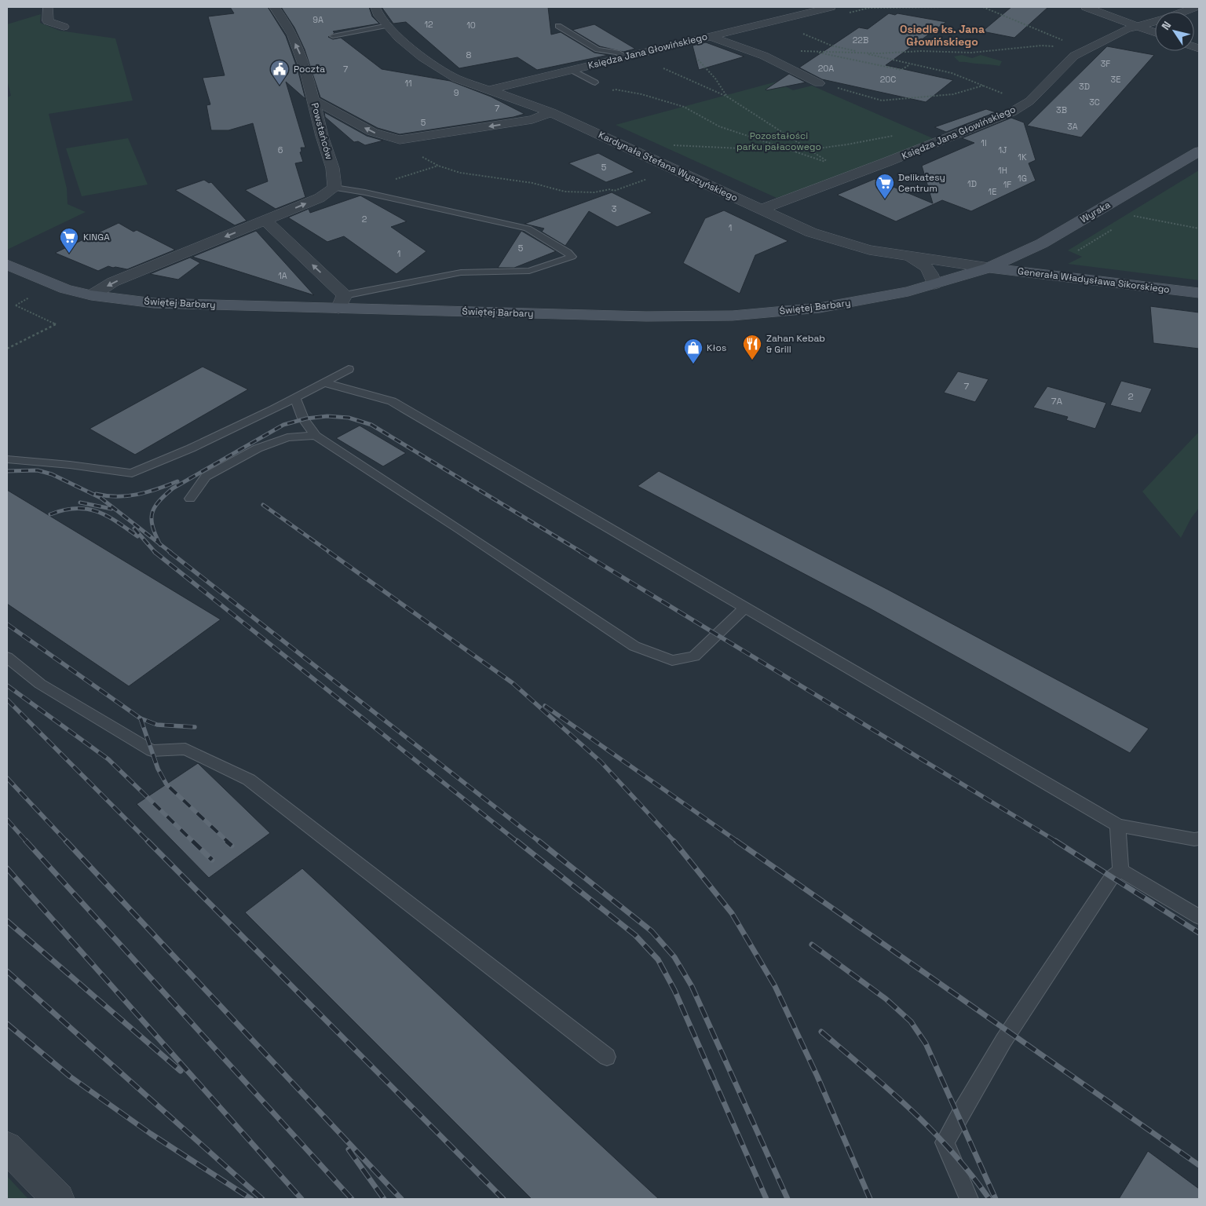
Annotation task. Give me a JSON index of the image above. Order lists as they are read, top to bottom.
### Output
{
  "streets": {
    "street": [
      "Księdza Jana Głowińskiego",
      "Powstańców",
      "Kardynała Stefana Wyszyńskiego",
      "Wyrska",
      "Generała Władysława Sikorskiego",
      "Świętej Barbary"
    ]
  },
  "crossings": [
    ["Księdza Jana Głowińskiego", "Kardynała Stefana Wyszyńskiego"],
    ["Kardynała Stefana Wyszyńskiego", "Wyrska"],
    ["Kardynała Stefana Wyszyńskiego", "Generała Władysława Sikorskiego"],
    ["Kardynała Stefana Wyszyńskiego", "Świętej Barbary"],
    ["Wyrska", "Generała Władysława Sikorskiego"],
    ["Wyrska", "Świętej Barbary"],
    ["Generała Władysława Sikorskiego", "Świętej Barbary"]
  ],
  "one_way": ["Powstańców"],
  "districts": ["Osiedle ks. Jana Głowińskiego"],
  "parks": ["Pozostałości parku pałacowego"],
  "places": {
    "public building": ["Poczta"],
    "supermarket": ["Delikatesy Centrum", "KINGA"],
    "restaurant": ["Zahan Kebab & Grill"],
    "shop": ["Kłos"]
  },
  "house_numbers": [
    "9A",
    "12",
    "10",
    "22B",
    "8",
    "3F",
    "20A",
    "7",
    "20C",
    "3E",
    "11",
    "3D",
    "9",
    "3C",
    "7",
    "3B",
    "5",
    "3A",
    "1I",
    "6",
    "1J",
    "1K",
    "5",
    "1H",
    "1G",
    "1D",
    "1F",
    "1E",
    "3",
    "2",
    "1",
    "5",
    "1",
    "1A",
    "7",
    "2",
    "7A"
  ],
  "north": "top left"
}
